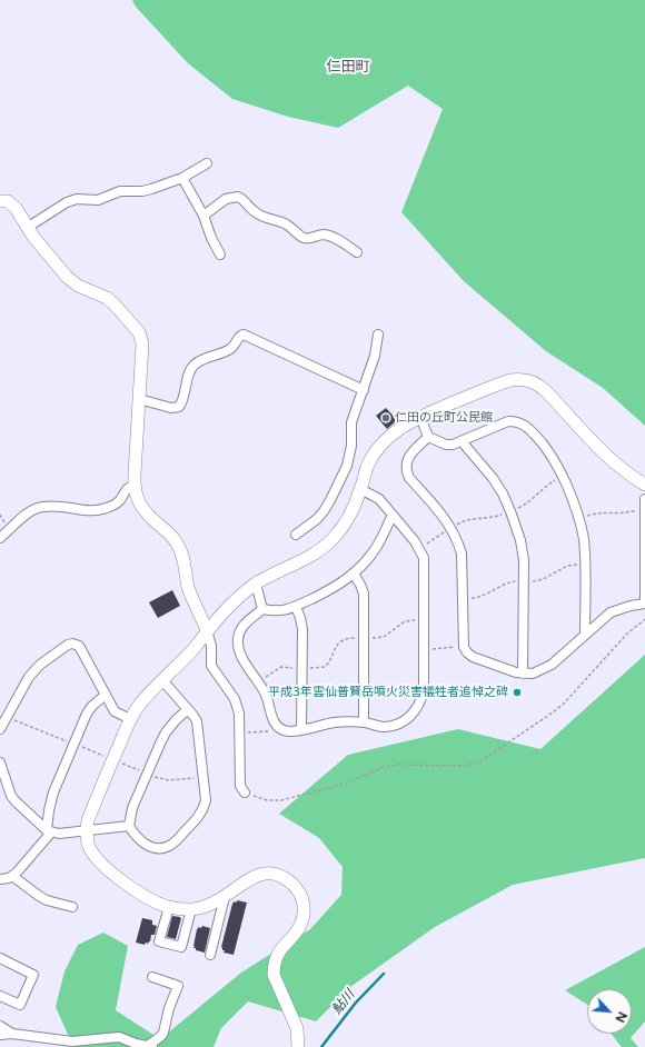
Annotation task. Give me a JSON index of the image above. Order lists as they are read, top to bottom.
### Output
{
  "districts": ["仁田町"],
  "water": ["鮎川"],
  "places": ["仁田の丘町公民館", "平成3年雲仙普賢岳噴火災害犠牲者追悼之碑"],
  "north": "bottom right"
}
